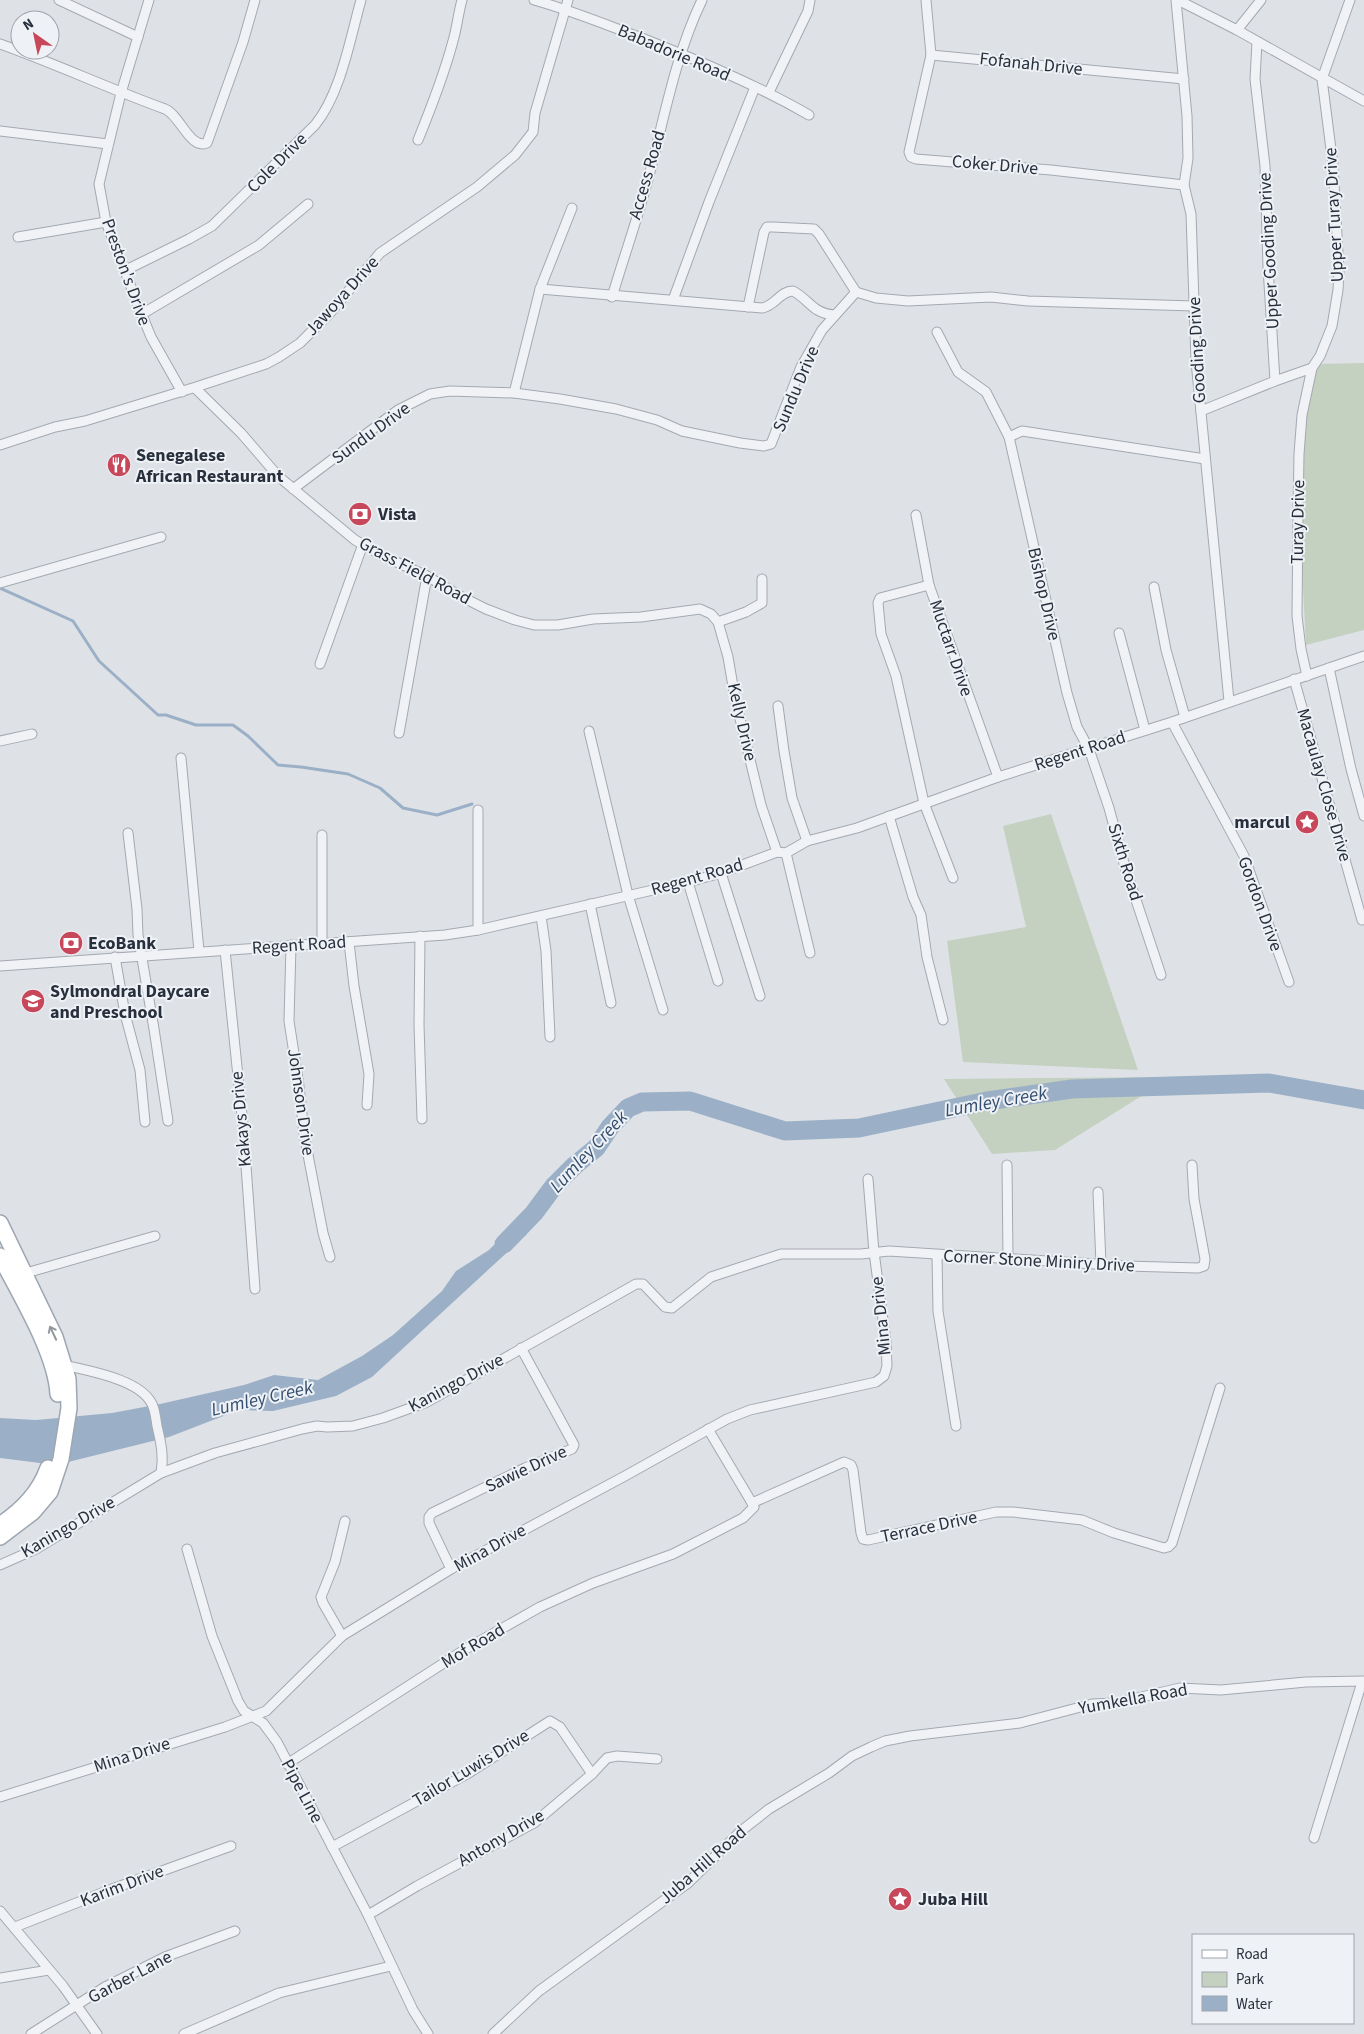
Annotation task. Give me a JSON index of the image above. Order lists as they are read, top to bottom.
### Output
{
  "streets": {
    "street": [
      "Babadorie Road",
      "Fofanah Drive",
      "Cole Drive",
      "Coker Drive",
      "Access Road",
      "Upper Turay Drive",
      "Upper Gooding Drive",
      "Preston's Drive",
      "Jawoya Drive",
      "Gooding Drive",
      "Sundu Drive",
      "Turay Drive",
      "Grass Field Road",
      "Bishop Drive",
      "Muctarr Drive",
      "Kelly Drive",
      "Regent Road",
      "Macaulay Close Drive",
      "Sixth Road",
      "Gordon Drive",
      "Johnson Drive",
      "Kakays Drive",
      "Corner Stone Miniry Drive",
      "Mina Drive",
      "Kaningo Drive",
      "Sawie Drive",
      "Terrace Drive",
      "Mof Road",
      "Yumkella Road",
      "Tailor Luwis Drive",
      "Pipe Line",
      "Antony Drive",
      "Juba Hill Road",
      "Karim Drive",
      "Garber Lane"
    ]
  },
  "crossings": [
    ["Babadorie Road", "Access Road"],
    ["Babadorie Road", "Jawoya Drive"],
    ["Fofanah Drive", "Coker Drive"],
    ["Fofanah Drive", "Gooding Drive"],
    ["Cole Drive", "Preston's Drive"],
    ["Coker Drive", "Gooding Drive"],
    ["Upper Turay Drive", "Turay Drive"],
    ["Preston's Drive", "Jawoya Drive"],
    ["Gooding Drive", "Regent Road"],
    ["Sundu Drive", "Grass Field Road"],
    ["Turay Drive", "Regent Road"],
    ["Grass Field Road", "Kelly Drive"],
    ["Bishop Drive", "Regent Road"],
    ["Bishop Drive", "Sixth Road"],
    ["Muctarr Drive", "Regent Road"],
    ["Kelly Drive", "Regent Road"],
    ["Regent Road", "Macaulay Close Drive"],
    ["Regent Road", "Sixth Road"],
    ["Regent Road", "Gordon Drive"],
    ["Regent Road", "Johnson Drive"],
    ["Regent Road", "Kakays Drive"],
    ["Corner Stone Miniry Drive", "Mina Drive"],
    ["Corner Stone Miniry Drive", "Kaningo Drive"],
    ["Mina Drive", "Kaningo Drive"],
    ["Mina Drive", "Sawie Drive"],
    ["Mina Drive", "Pipe Line"],
    ["Kaningo Drive", "Sawie Drive"],
    ["Terrace Drive", "Mof Road"],
    ["Mof Road", "Pipe Line"],
    ["Yumkella Road", "Juba Hill Road"],
    ["Tailor Luwis Drive", "Pipe Line"],
    ["Tailor Luwis Drive", "Antony Drive"],
    ["Pipe Line", "Antony Drive"]
  ],
  "water": ["Lumley Creek"],
  "places": {
    "restaurant": ["Senegalese African Restaurant"],
    "bank": ["Vista", "EcoBank"],
    "place": ["marcul", "Juba Hill"],
    "school or university": ["Sylmondral Daycare and Preschool"]
  },
  "legend": ["Road", "Park", "Water"],
  "north": "top left"
}
